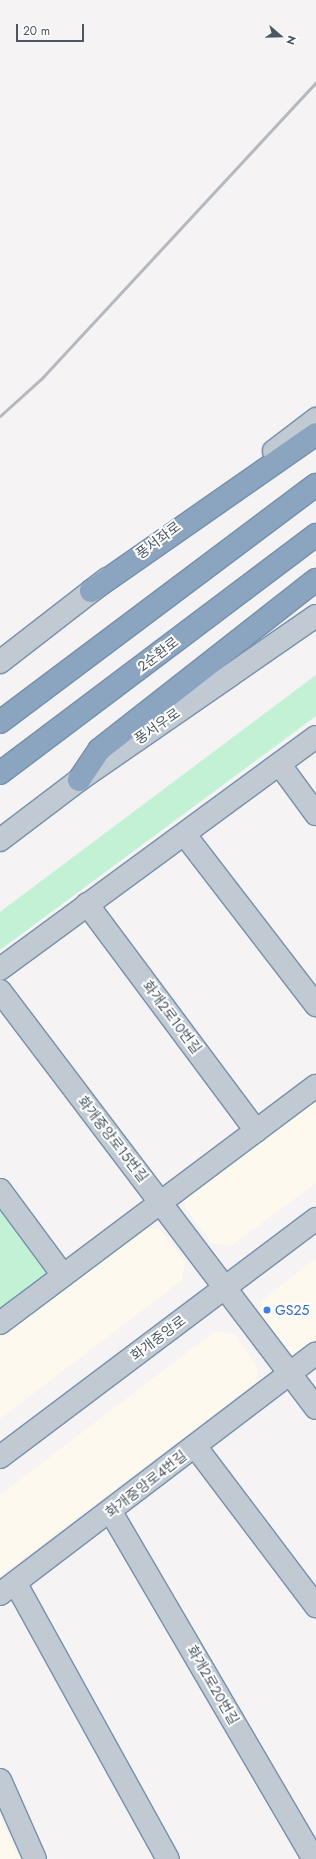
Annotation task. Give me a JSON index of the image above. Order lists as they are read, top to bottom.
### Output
{
  "streets": {
    "highway": ["2순환로"],
    "street": [
      "풍서좌로",
      "풍서우로",
      "화개2로10번길",
      "화개중앙로15번길",
      "화개중앙로",
      "화개중앙로4번길",
      "화개2로20번길"
    ]
  },
  "crossings": [
    ["화개중앙로15번길", "화개중앙로"],
    ["화개중앙로15번길", "화개중앙로4번길"],
    ["화개중앙로4번길", "화개2로20번길"]
  ],
  "places": ["GS25"],
  "scale_bar": "20 m",
  "north": "right"
}
